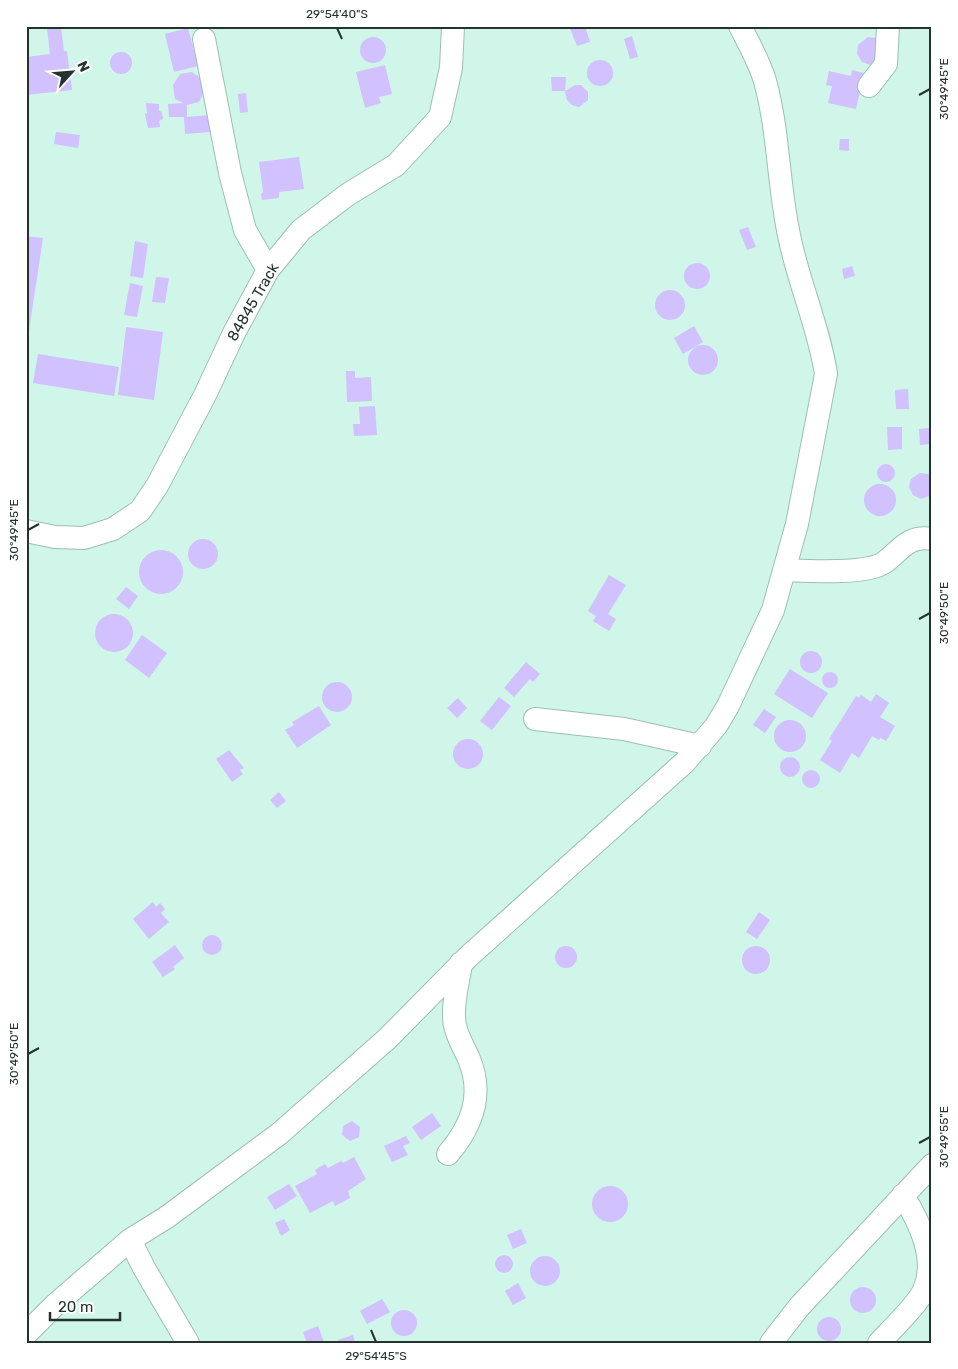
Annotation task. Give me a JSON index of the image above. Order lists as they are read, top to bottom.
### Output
{
  "streets": {
    "street": ["84845 Track"]
  },
  "scale_bar": "20 m",
  "north": "top right",
  "coordinates": [
    "29°54'40\"S",
    "30°49'45\"E",
    "30°49'50\"E",
    "30°49'55\"E",
    "29°54'45\"S"
  ]
}
